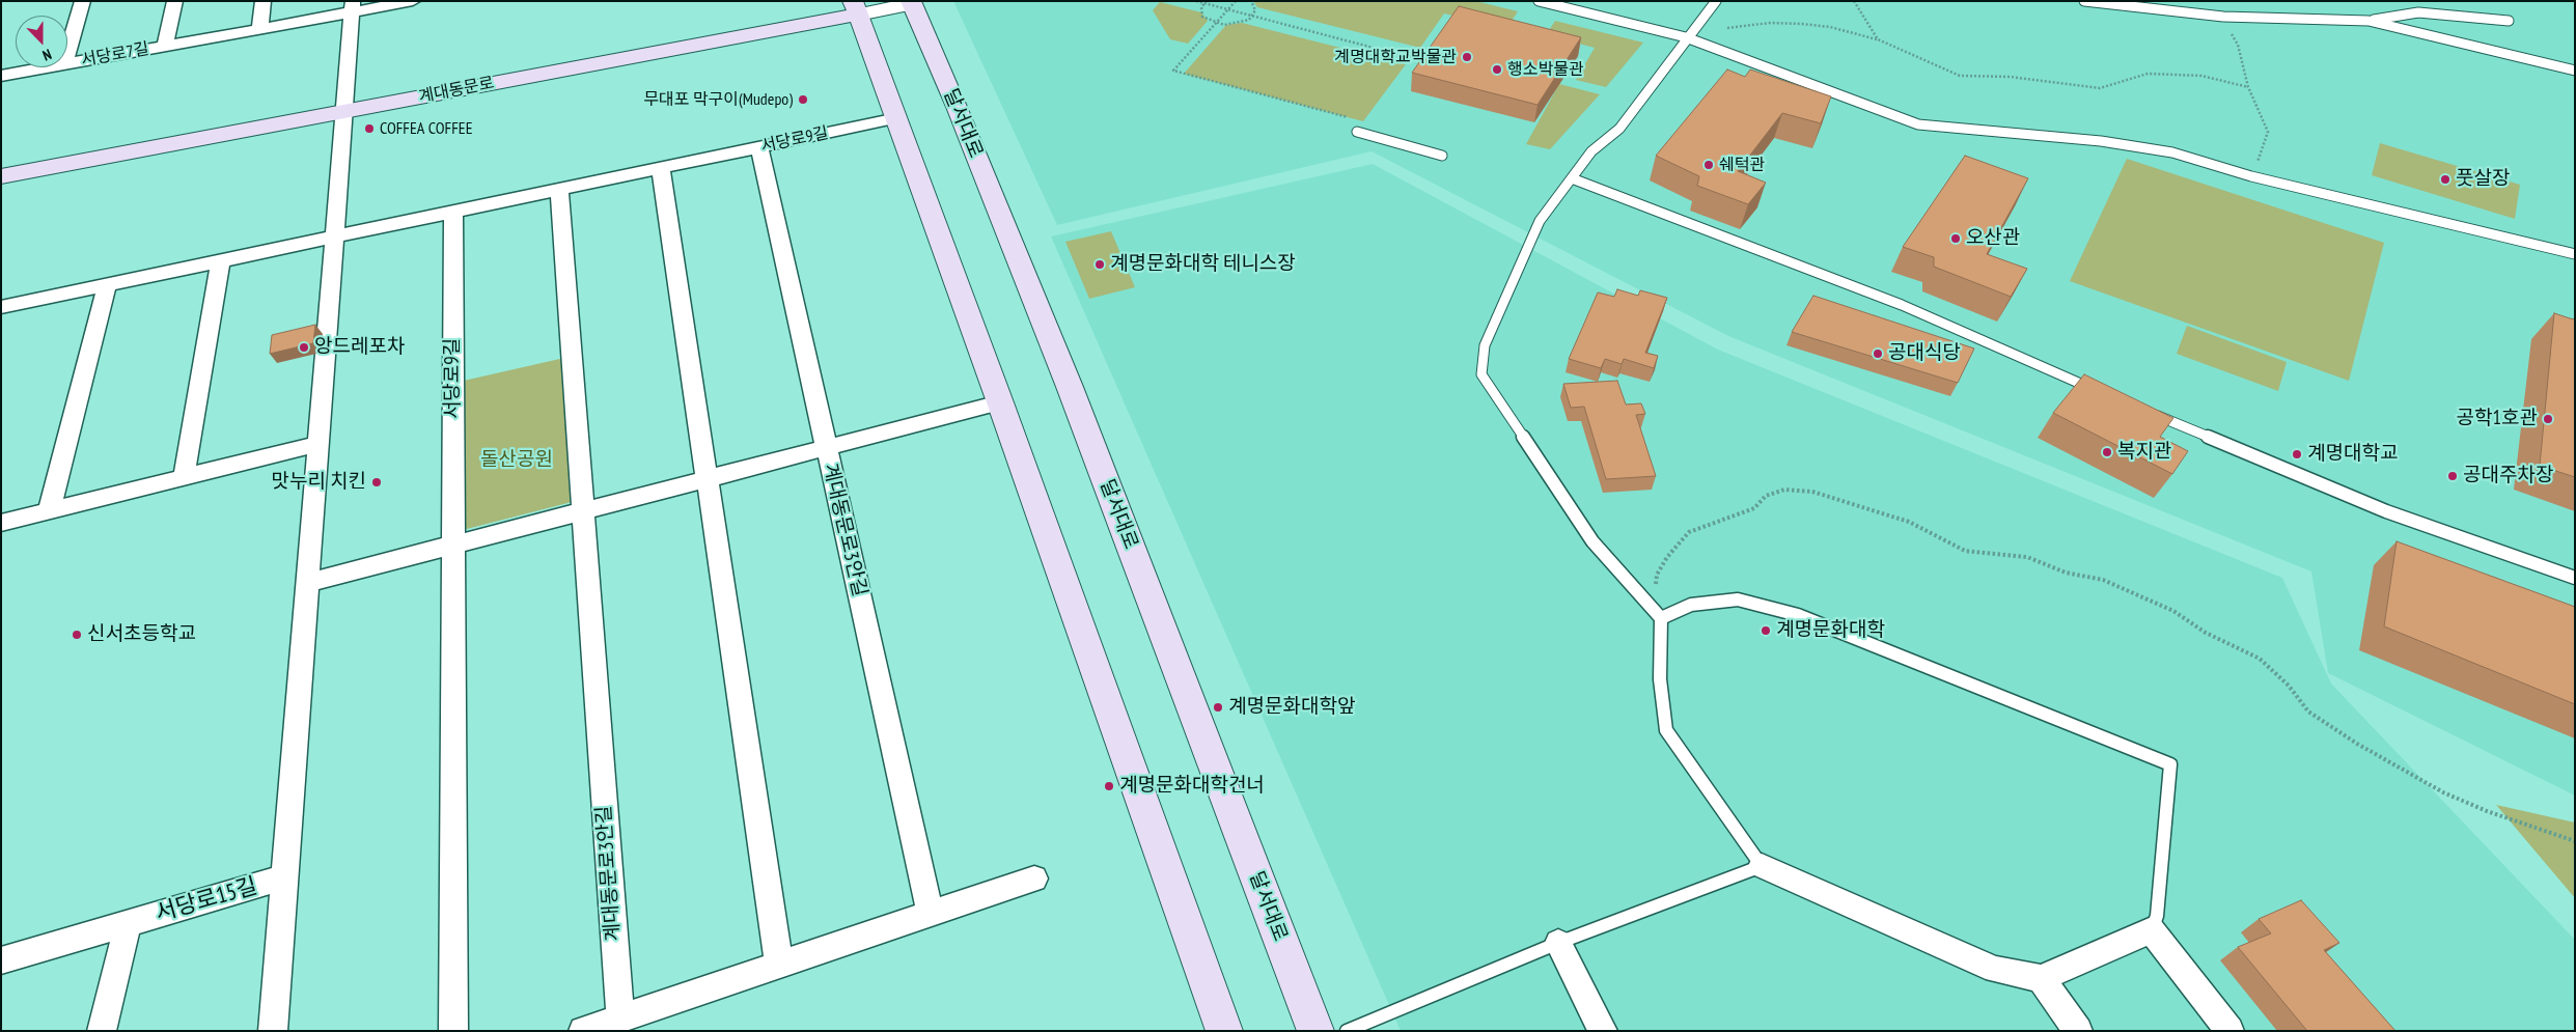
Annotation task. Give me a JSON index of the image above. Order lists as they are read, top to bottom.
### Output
{
  "streets": {
    "main road": ["계대동문로", "달서대로"],
    "street": [
      "서당로7길",
      "서당로9길",
      "계대동문로3안길",
      "서당로15길"
    ]
  },
  "crossings": [
    ["계대동문로", "달서대로"],
    ["서당로9길", "계대동문로3안길"]
  ],
  "parks": ["돌산공원"],
  "places": [
    "계명대학교박물관",
    "행소박물관",
    "무대포 막구이(Mudepo)",
    "COFFEA COFFEE",
    "쉐턱관",
    "풋살장",
    "오산관",
    "계명문화대학 테니스장",
    "앙드레포차",
    "공대식당",
    "공학1호관",
    "복지관",
    "계명대학교",
    "공대주차장",
    "맛누리 치킨",
    "계명문화대학",
    "신서초등학교",
    "계명문화대학앞",
    "계명문화대학건너"
  ],
  "north": "bottom"
}
